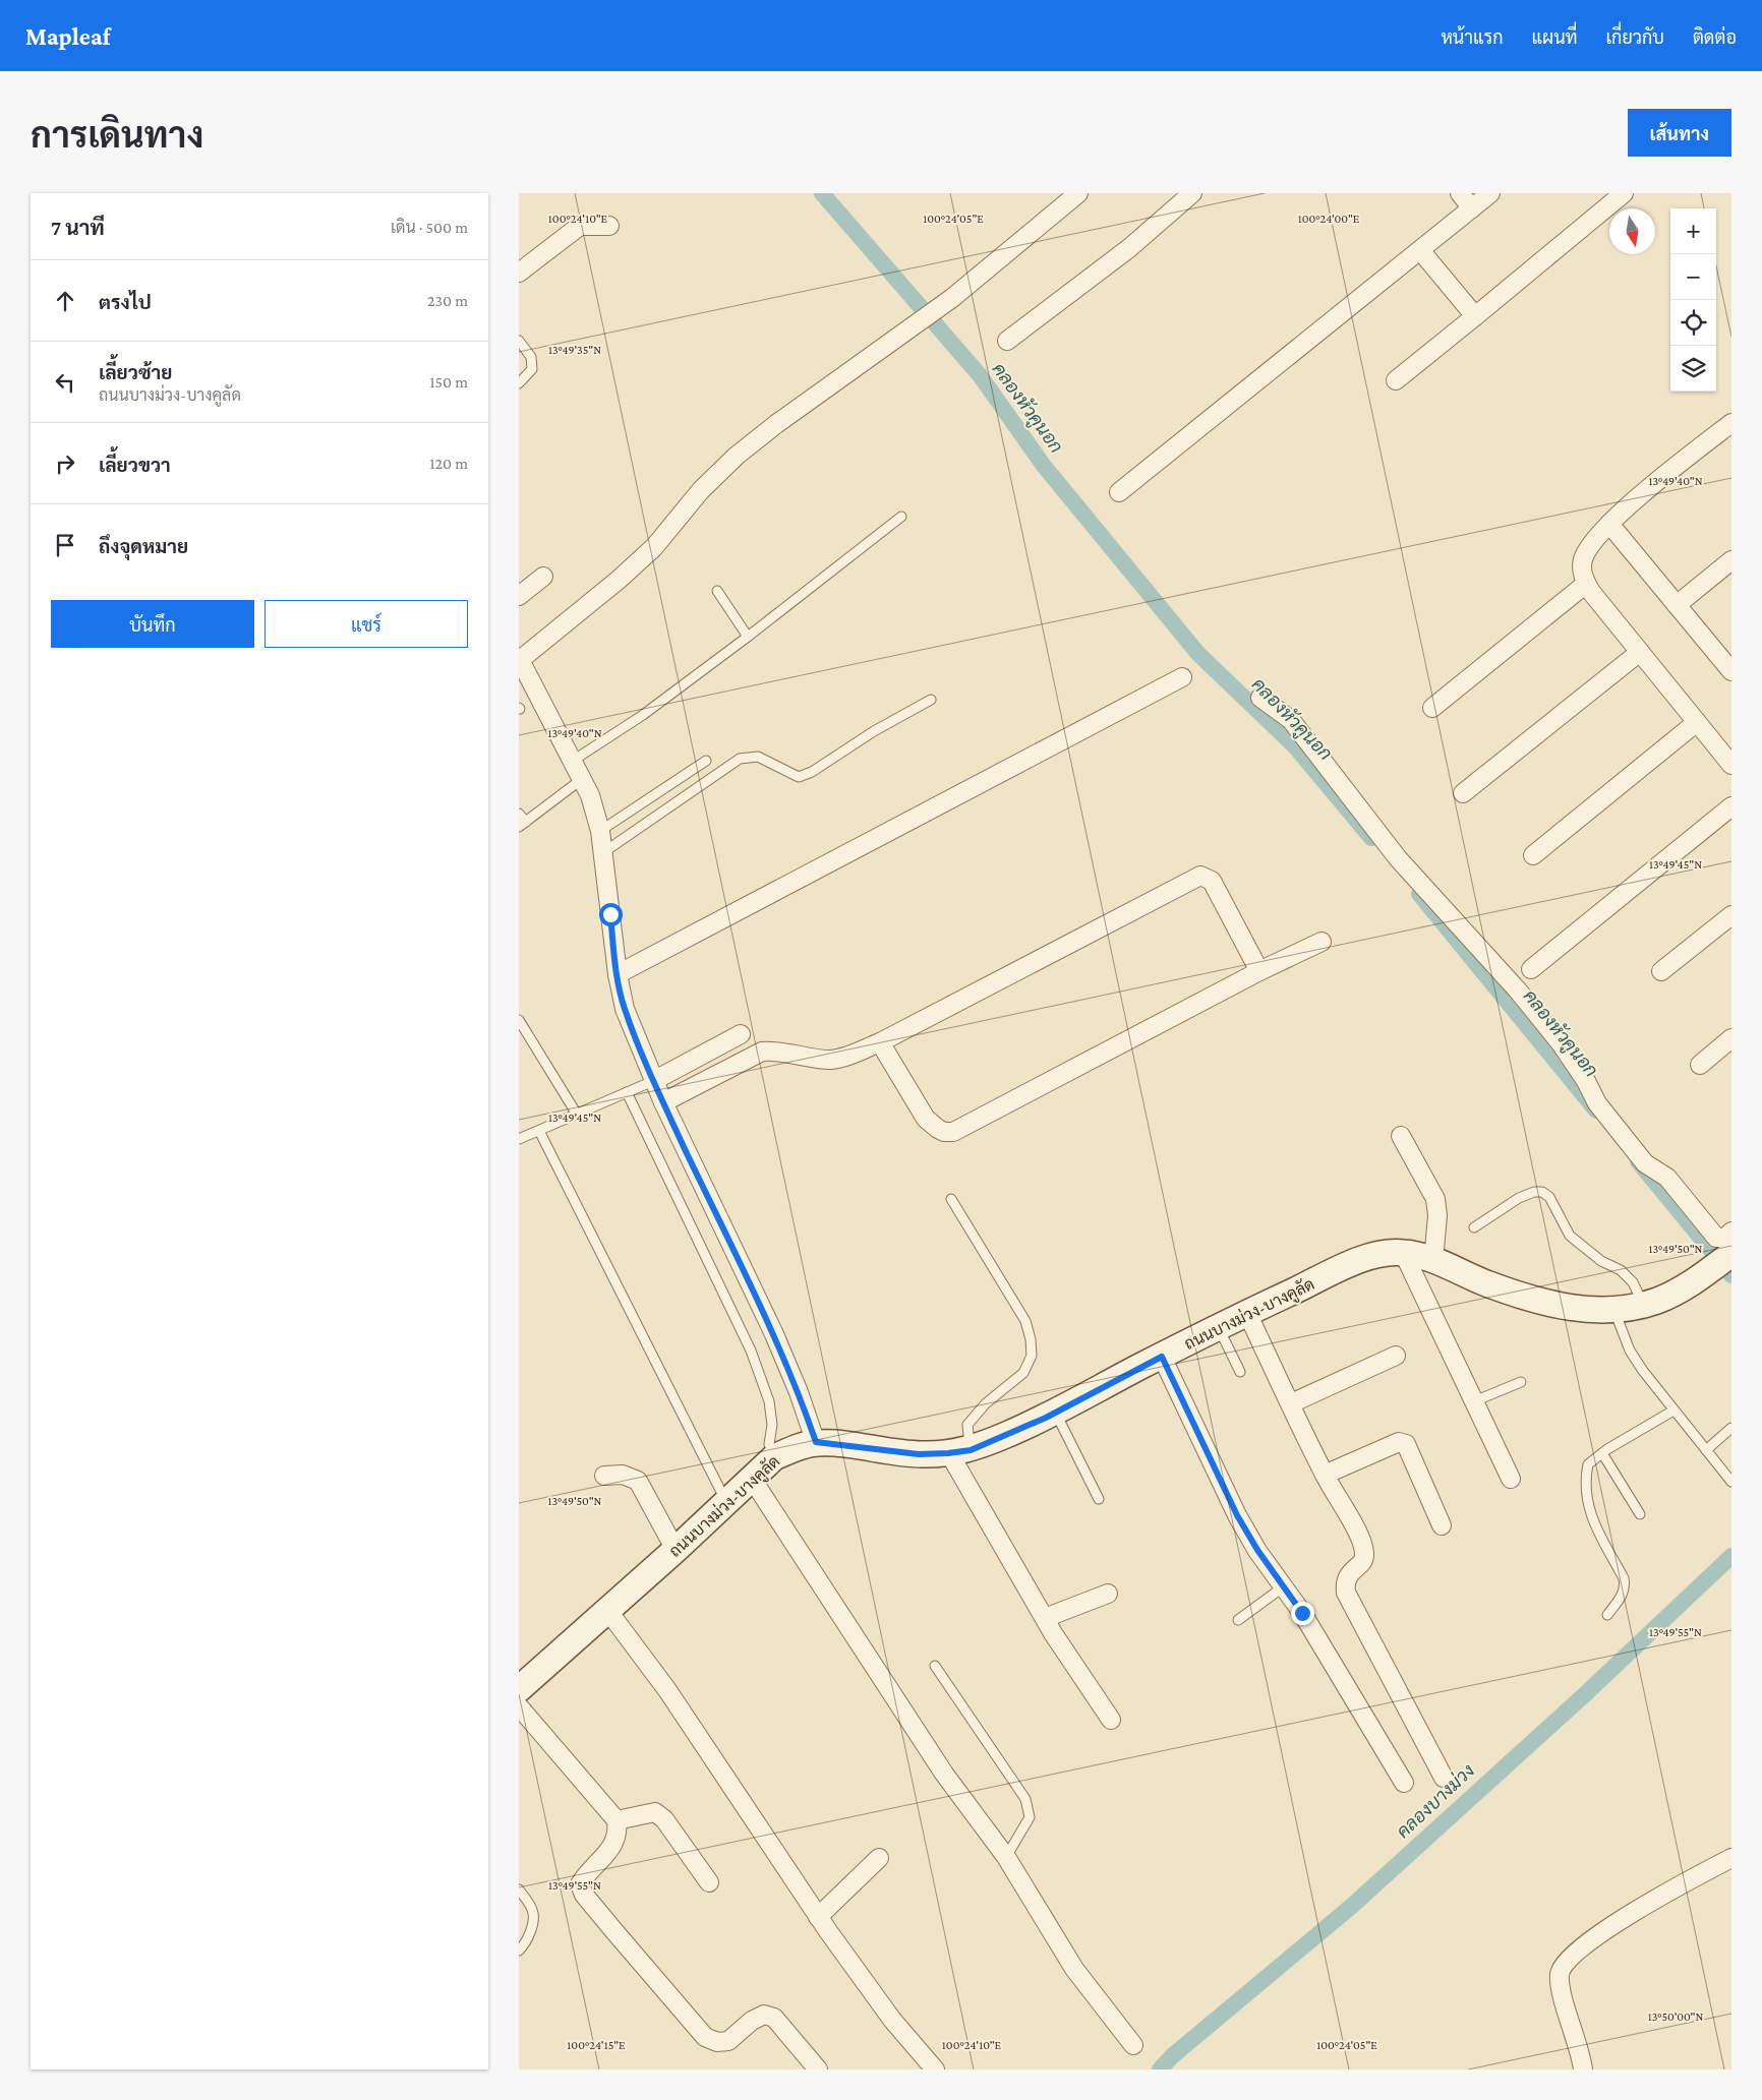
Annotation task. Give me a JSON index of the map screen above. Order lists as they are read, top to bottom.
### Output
{
  "streets": {
    "street": ["ถนนบางม่วง-บางคูลัด"]
  },
  "water": ["คลองหัวคูนอก", "คลองบางม่วง"],
  "north": "bottom",
  "page": {
    "header": "Mapleaf",
    "nav": [
      "หน้าแรก",
      "แผนที่",
      "เกี่ยวกับ",
      "ติดต่อ"
    ],
    "buttons": [
      "เส้นทาง",
      ["บันทึก", "แชร์"]
    ],
    "title": "การเดินทาง",
    "heading": ["7 นาที", "เดิน · 500 m"],
    "map_buttons": ["+", "−"],
    "list": [
      ["ตรงไป", "230 m"],
      ["เลี้ยวซ้าย", "ถนนบางม่วง-บางคูลัด", "150 m"],
      ["เลี้ยวขวา", "120 m"],
      "ถึงจุดหมาย"
    ]
  },
  "coordinates": [
    "100°24'10\"E",
    "100°24'05\"E",
    "100°24'00\"E",
    "13°49'35\"N",
    "13°49'40\"N",
    "13°49'45\"N",
    "13°49'50\"N",
    "13°49'55\"N",
    "13°50'00\"N",
    "100°24'15\"E"
  ]
}
